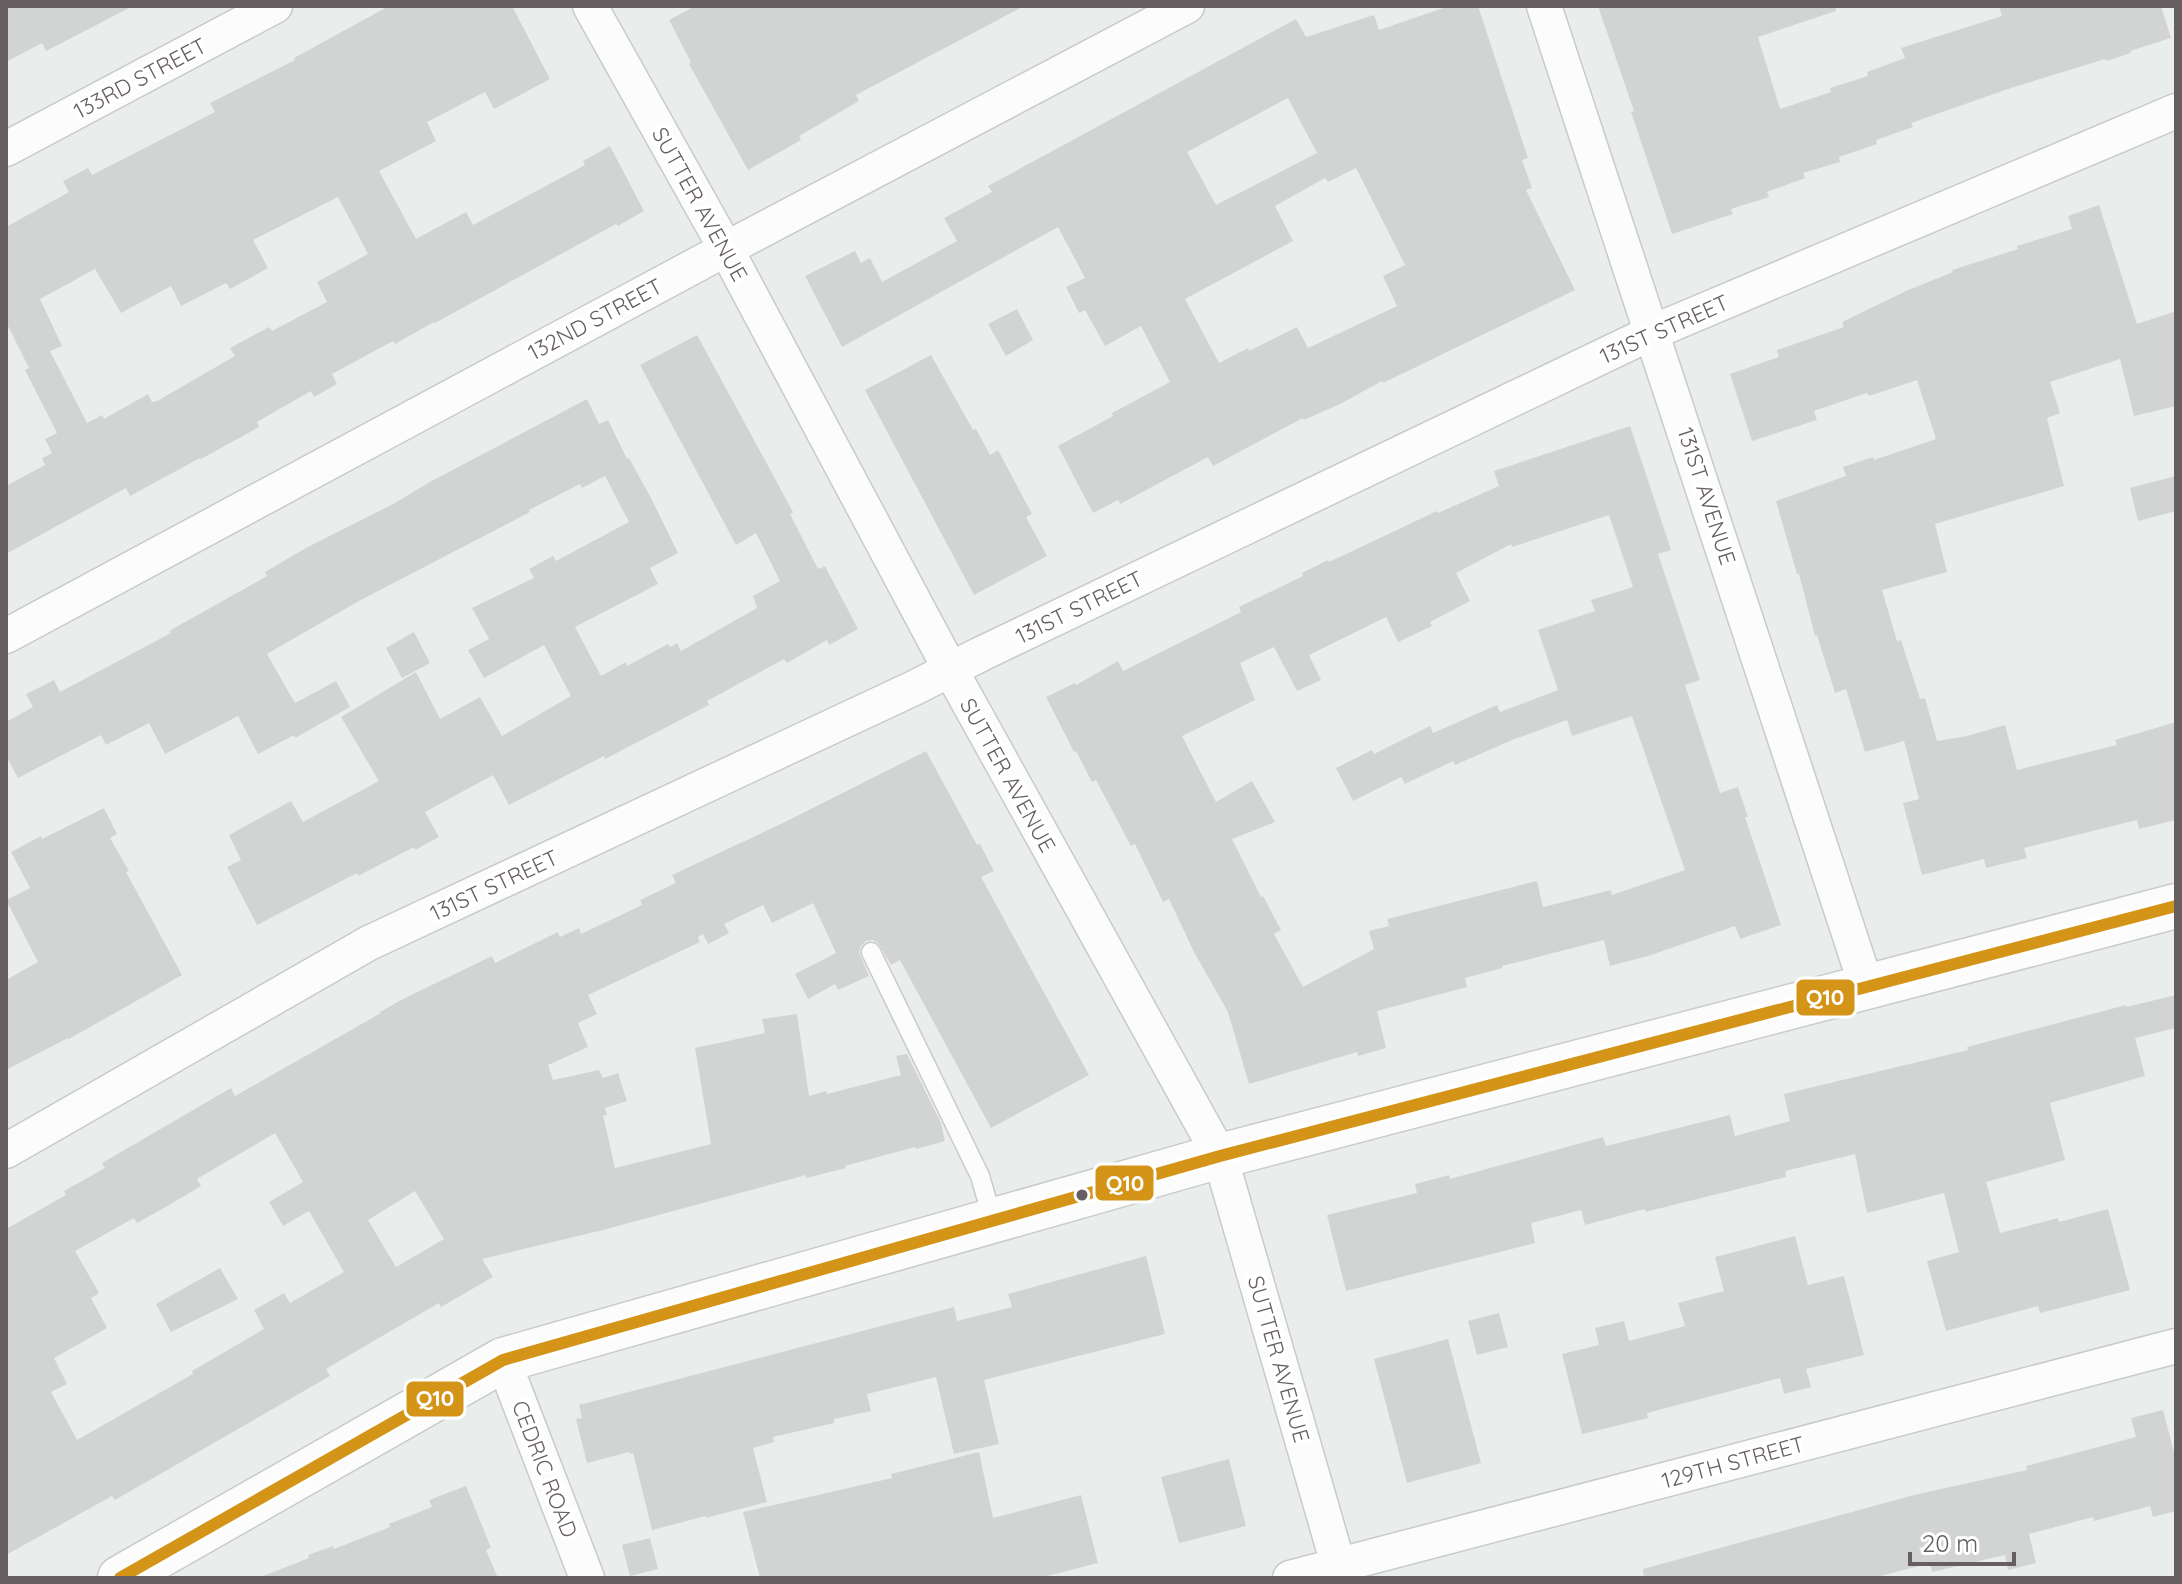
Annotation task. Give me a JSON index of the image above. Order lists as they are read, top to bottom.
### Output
{
  "streets": {
    "street": [
      "133RD STREET",
      "SUTTER AVENUE",
      "132ND STREET",
      "131ST STREET",
      "131ST AVENUE",
      "129TH STREET",
      "CEDRIC ROAD"
    ]
  },
  "crossings": [
    ["SUTTER AVENUE", "132ND STREET"],
    ["SUTTER AVENUE", "131ST STREET"],
    ["SUTTER AVENUE", "129TH STREET"],
    ["131ST STREET", "131ST AVENUE"]
  ],
  "lines": ["transit line Q10"],
  "scale_bar": "20 m"
}
